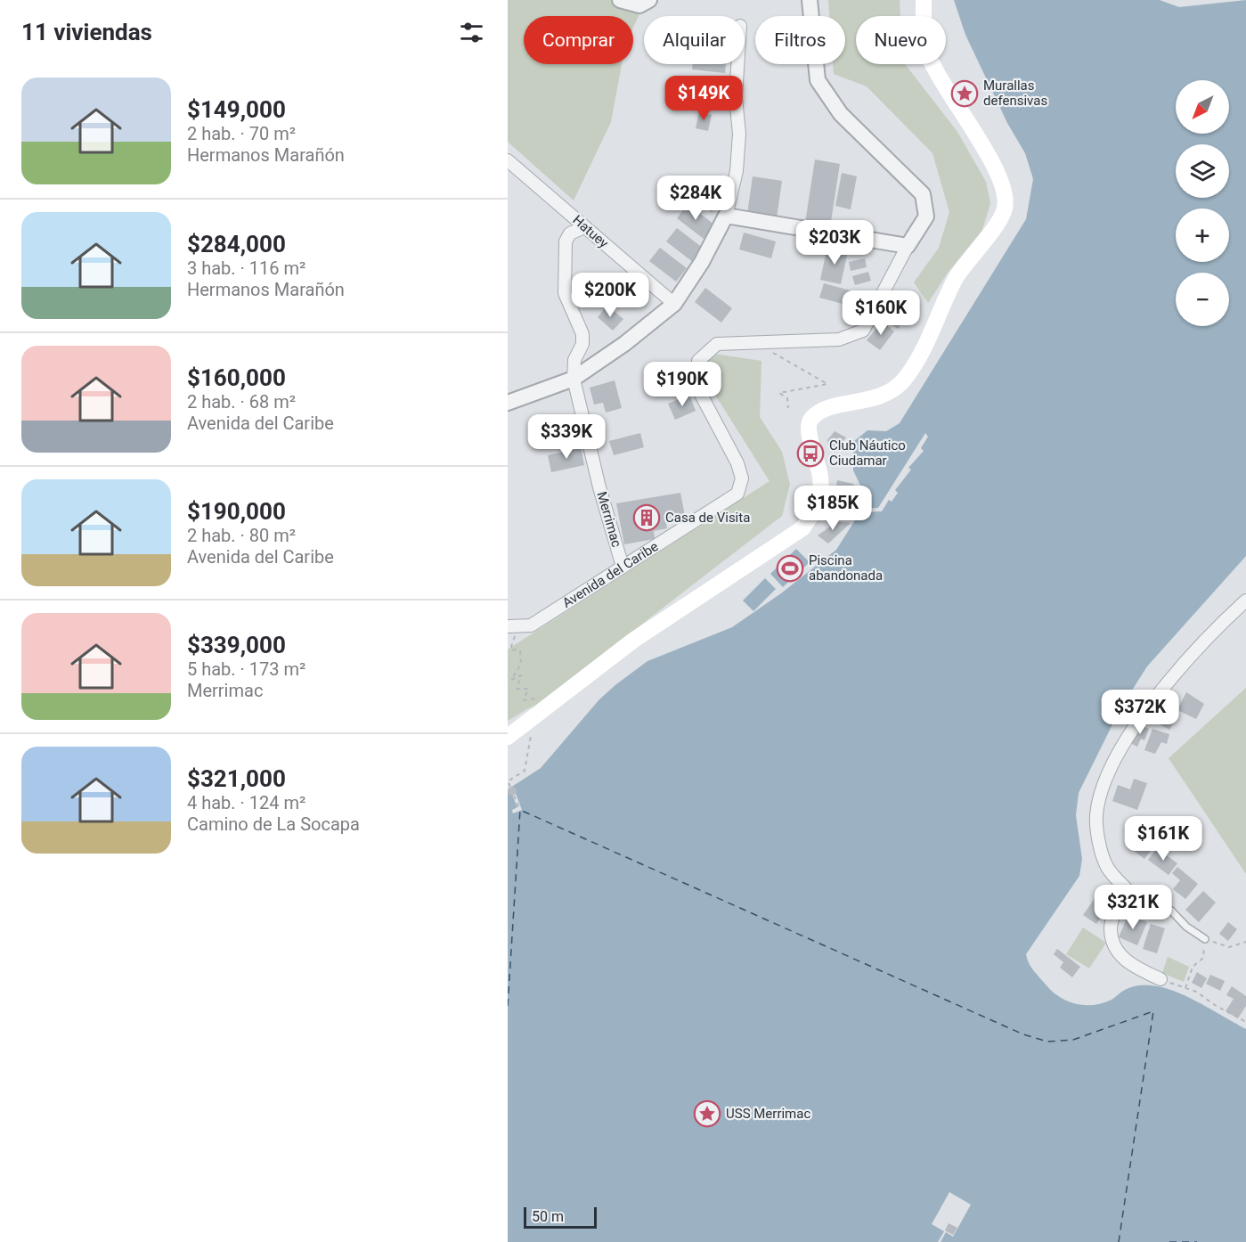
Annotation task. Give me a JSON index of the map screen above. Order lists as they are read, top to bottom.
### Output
{
  "streets": {
    "street": ["Hatuey", "Merrimac", "Avenida del Caribe"]
  },
  "crossings": [
    ["Merrimac", "Avenida del Caribe"]
  ],
  "places": {
    "place": ["Murallas defensivas", "USS Merrimac"],
    "bus stop": ["Club Náutico Ciudamar"],
    "building": ["Casa de Visita"],
    "sports": ["Piscina abandonada"]
  },
  "scale_bar": "50 m",
  "north": "bottom left",
  "page": {
    "heading": "11 viviendas",
    "chip": [
      "Comprar",
      "Alquilar",
      "Filtros",
      "Nuevo"
    ],
    "list": [
      {
        "name": "$149,000",
        "note": "2 hab. · 70 m² · Hermanos Marañón"
      },
      {
        "name": "$284,000",
        "note": "3 hab. · 116 m² · Hermanos Marañón"
      },
      {
        "name": "$160,000",
        "note": "2 hab. · 68 m² · Avenida del Caribe"
      },
      {
        "name": "$190,000",
        "note": "2 hab. · 80 m² · Avenida del Caribe"
      },
      {
        "name": "$339,000",
        "note": "5 hab. · 173 m² · Merrimac"
      },
      {
        "name": "$321,000",
        "note": "4 hab. · 124 m² · Camino de La Socapa"
      }
    ],
    "price": [
      "$149K",
      "$284K",
      "$203K",
      "$200K",
      "$160K",
      "$190K",
      "$339K",
      "$185K",
      "$372K",
      "$161K",
      "$321K"
    ],
    "map_buttons": ["+", "−"],
    "scale": "50 m"
  }
}
